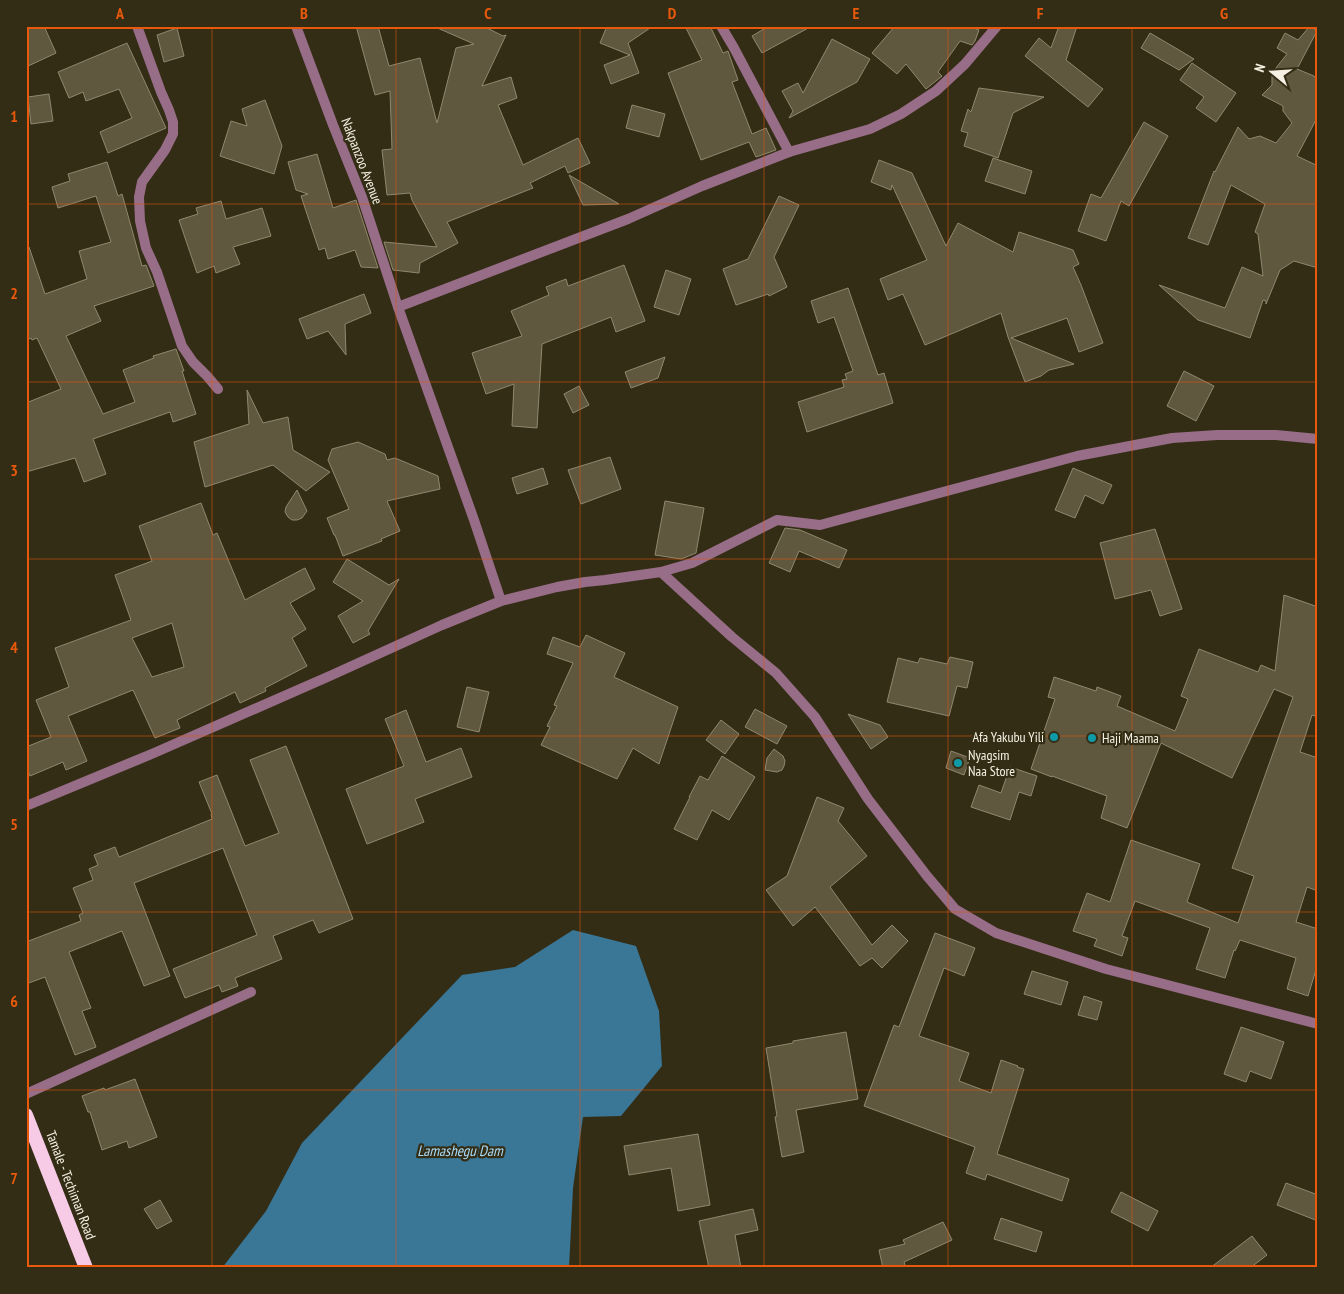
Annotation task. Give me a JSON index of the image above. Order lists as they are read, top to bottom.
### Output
{
  "streets": {
    "highway": ["Tamale - Techiman Road"],
    "street": ["Nakpanzoo Avenue"]
  },
  "water": ["Lamashegu Dam"],
  "places": ["Afa Yakubu Yili", "Haji Maama", "Nyagsim Naa Store"],
  "north": "left",
  "grid": {
    "columns": [
      "A",
      "B",
      "C",
      "D",
      "E",
      "F",
      "G"
    ],
    "rows": [
      "1",
      "2",
      "3",
      "4",
      "5",
      "6",
      "7"
    ]
  }
}
